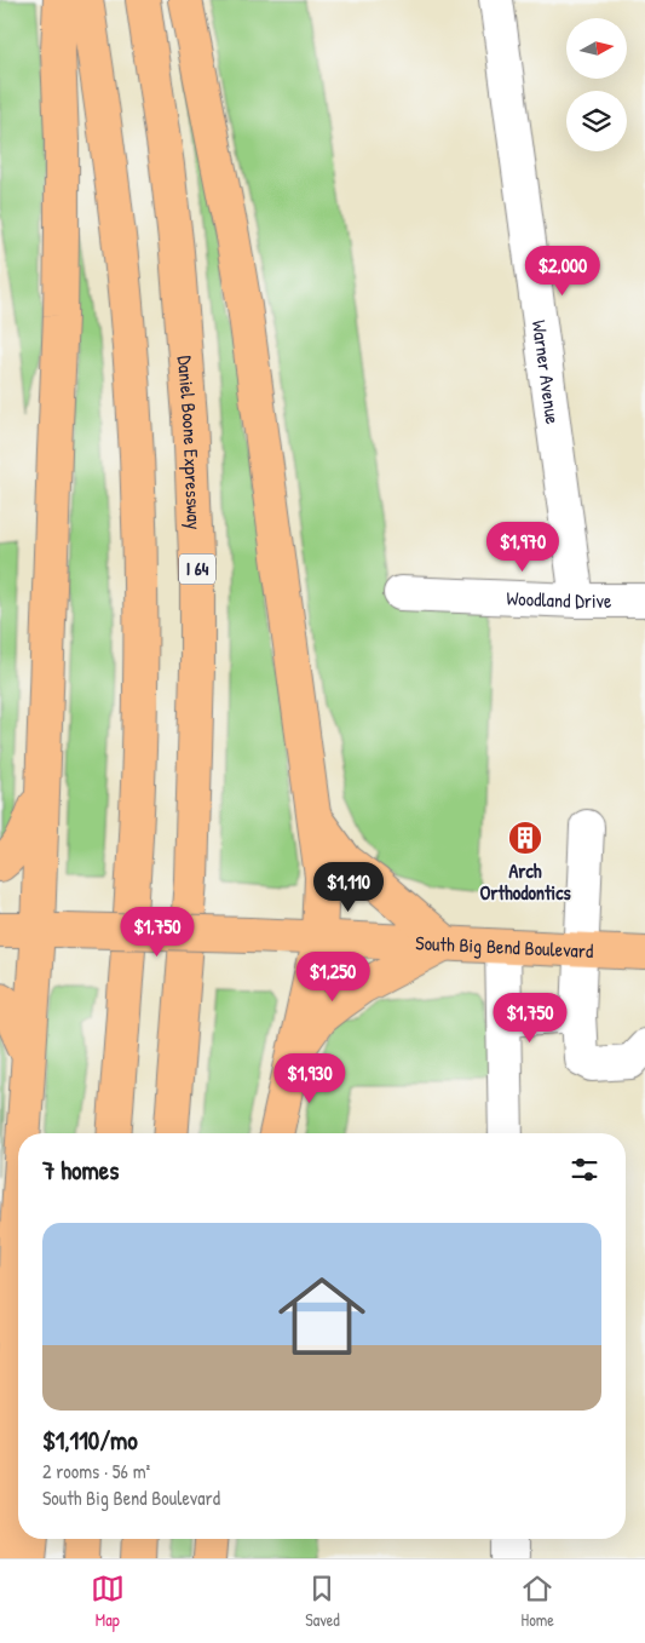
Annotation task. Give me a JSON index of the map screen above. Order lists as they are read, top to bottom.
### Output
{
  "streets": {
    "main road": ["Daniel Boone Expressway", "I 64", "South Big Bend Boulevard"],
    "street": ["Warner Avenue", "Woodland Drive"]
  },
  "crossings": [
    ["Warner Avenue", "Woodland Drive"]
  ],
  "places": {
    "building": ["Arch Orthodontics"]
  },
  "north": "right",
  "page": {
    "price": [
      "$2,000",
      "$1,970",
      "$1,110",
      "$1,750",
      "$1,250",
      "$1,750",
      "$1,930"
    ],
    "heading": "7 homes",
    "list": [
      {
        "name": "$1,110/mo",
        "note": "2 rooms · 56 m² · South Big Bend Boulevard"
      }
    ],
    "tabs": ["Map", "Saved", "Home"]
  }
}
